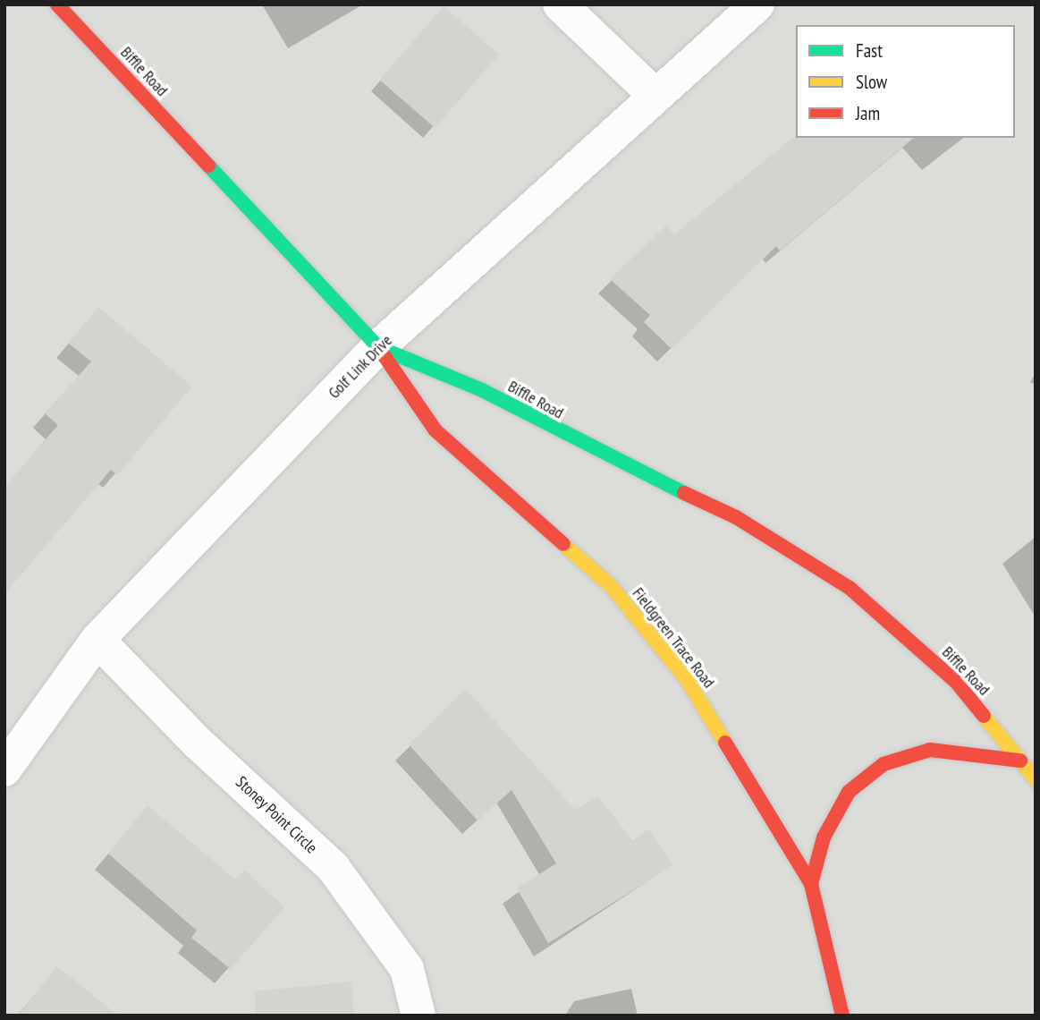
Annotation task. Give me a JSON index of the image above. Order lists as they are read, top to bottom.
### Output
{
  "streets": {
    "street": [
      "Biffle Road",
      "Golf Link Drive",
      "Fieldgreen Trace Road",
      "Stoney Point Circle"
    ]
  },
  "crossings": [
    ["Biffle Road", "Golf Link Drive"],
    ["Biffle Road", "Fieldgreen Trace Road"],
    ["Golf Link Drive", "Fieldgreen Trace Road"],
    ["Golf Link Drive", "Stoney Point Circle"]
  ],
  "legend": ["Fast", "Slow", "Jam"]
}
